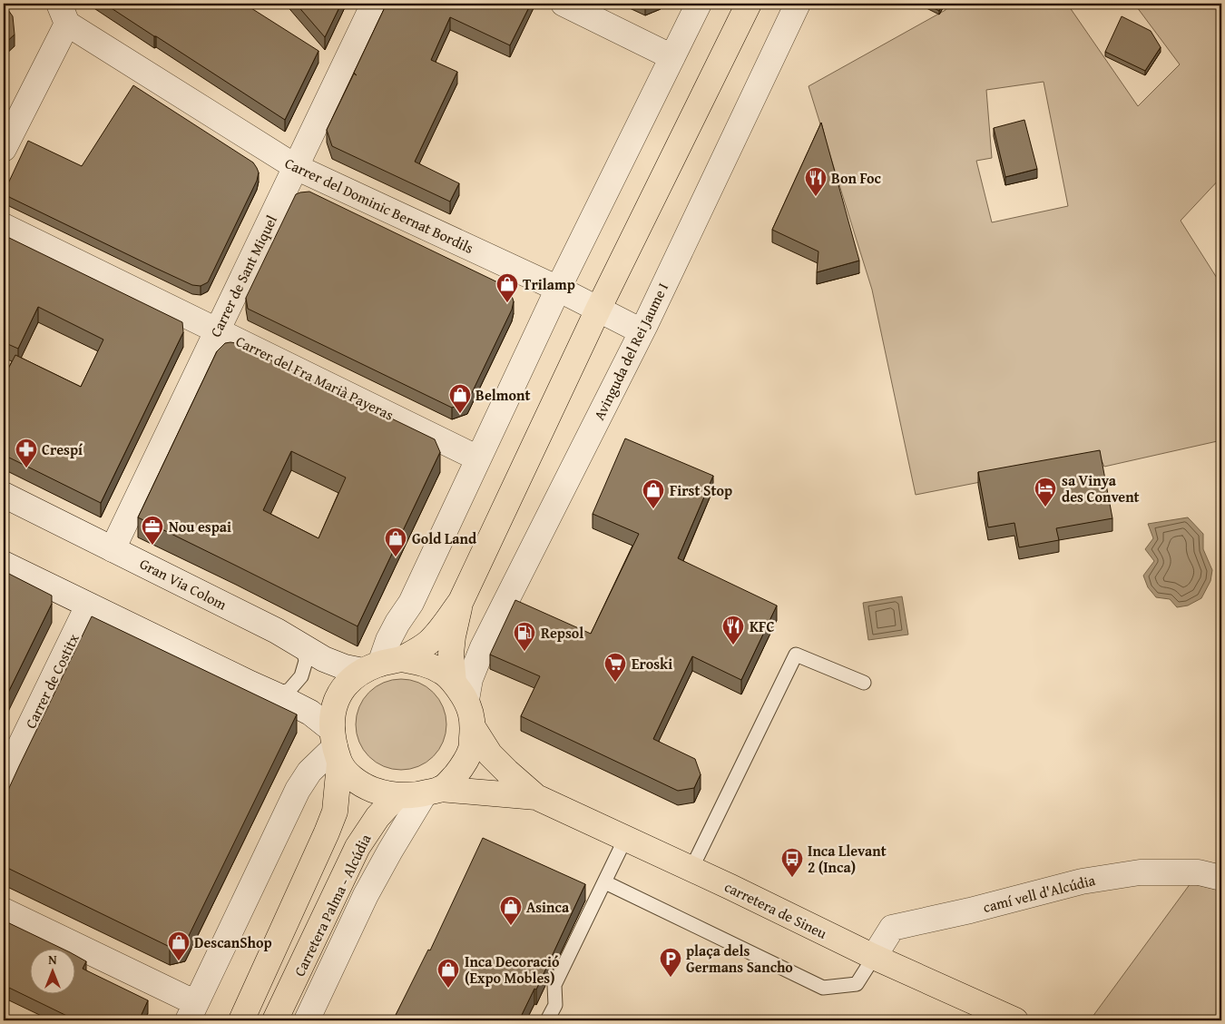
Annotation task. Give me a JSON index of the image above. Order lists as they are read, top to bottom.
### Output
{
  "streets": {
    "main road": ["Carretera Palma - Alcúdia", "carretera de Sineu"],
    "street": [
      "Carrer del Dominic Bernat Bordils",
      "Carrer de Sant Miquel",
      "Avinguda del Rei Jaume I",
      "Carrer del Fra Marià Payeras",
      "Gran Via Colom",
      "Carrer de Costitx",
      "camí vell d'Alcúdia"
    ]
  },
  "crossings": [
    ["Carrer del Dominic Bernat Bordils", "Carrer de Sant Miquel"],
    ["Carrer del Dominic Bernat Bordils", "Avinguda del Rei Jaume I"],
    ["Carrer de Sant Miquel", "Carrer del Fra Marià Payeras"],
    ["Carrer de Sant Miquel", "Gran Via Colom"],
    ["Avinguda del Rei Jaume I", "Gran Via Colom"],
    ["Avinguda del Rei Jaume I", "Carretera Palma - Alcúdia"],
    ["Gran Via Colom", "Carretera Palma - Alcúdia"],
    ["camí vell d'Alcúdia", "carretera de Sineu"]
  ],
  "places": {
    "restaurant": ["Bon Foc", "KFC"],
    "shop": [
      "Trilamp",
      "Belmont",
      "First Stop",
      "Gold Land",
      "Asinca",
      "DescanShop",
      "Inca Decoració (Expo Mobles)"
    ],
    "pharmacy": ["Crespí"],
    "hotel": ["sa Vinya des Convent"],
    "office": ["Nou espai"],
    "fuel station": ["Repsol"],
    "supermarket": ["Eroski"],
    "bus stop": ["Inca Llevant 2 (Inca)"],
    "parking": ["plaça dels Germans Sancho"]
  },
  "north": "top"
}
